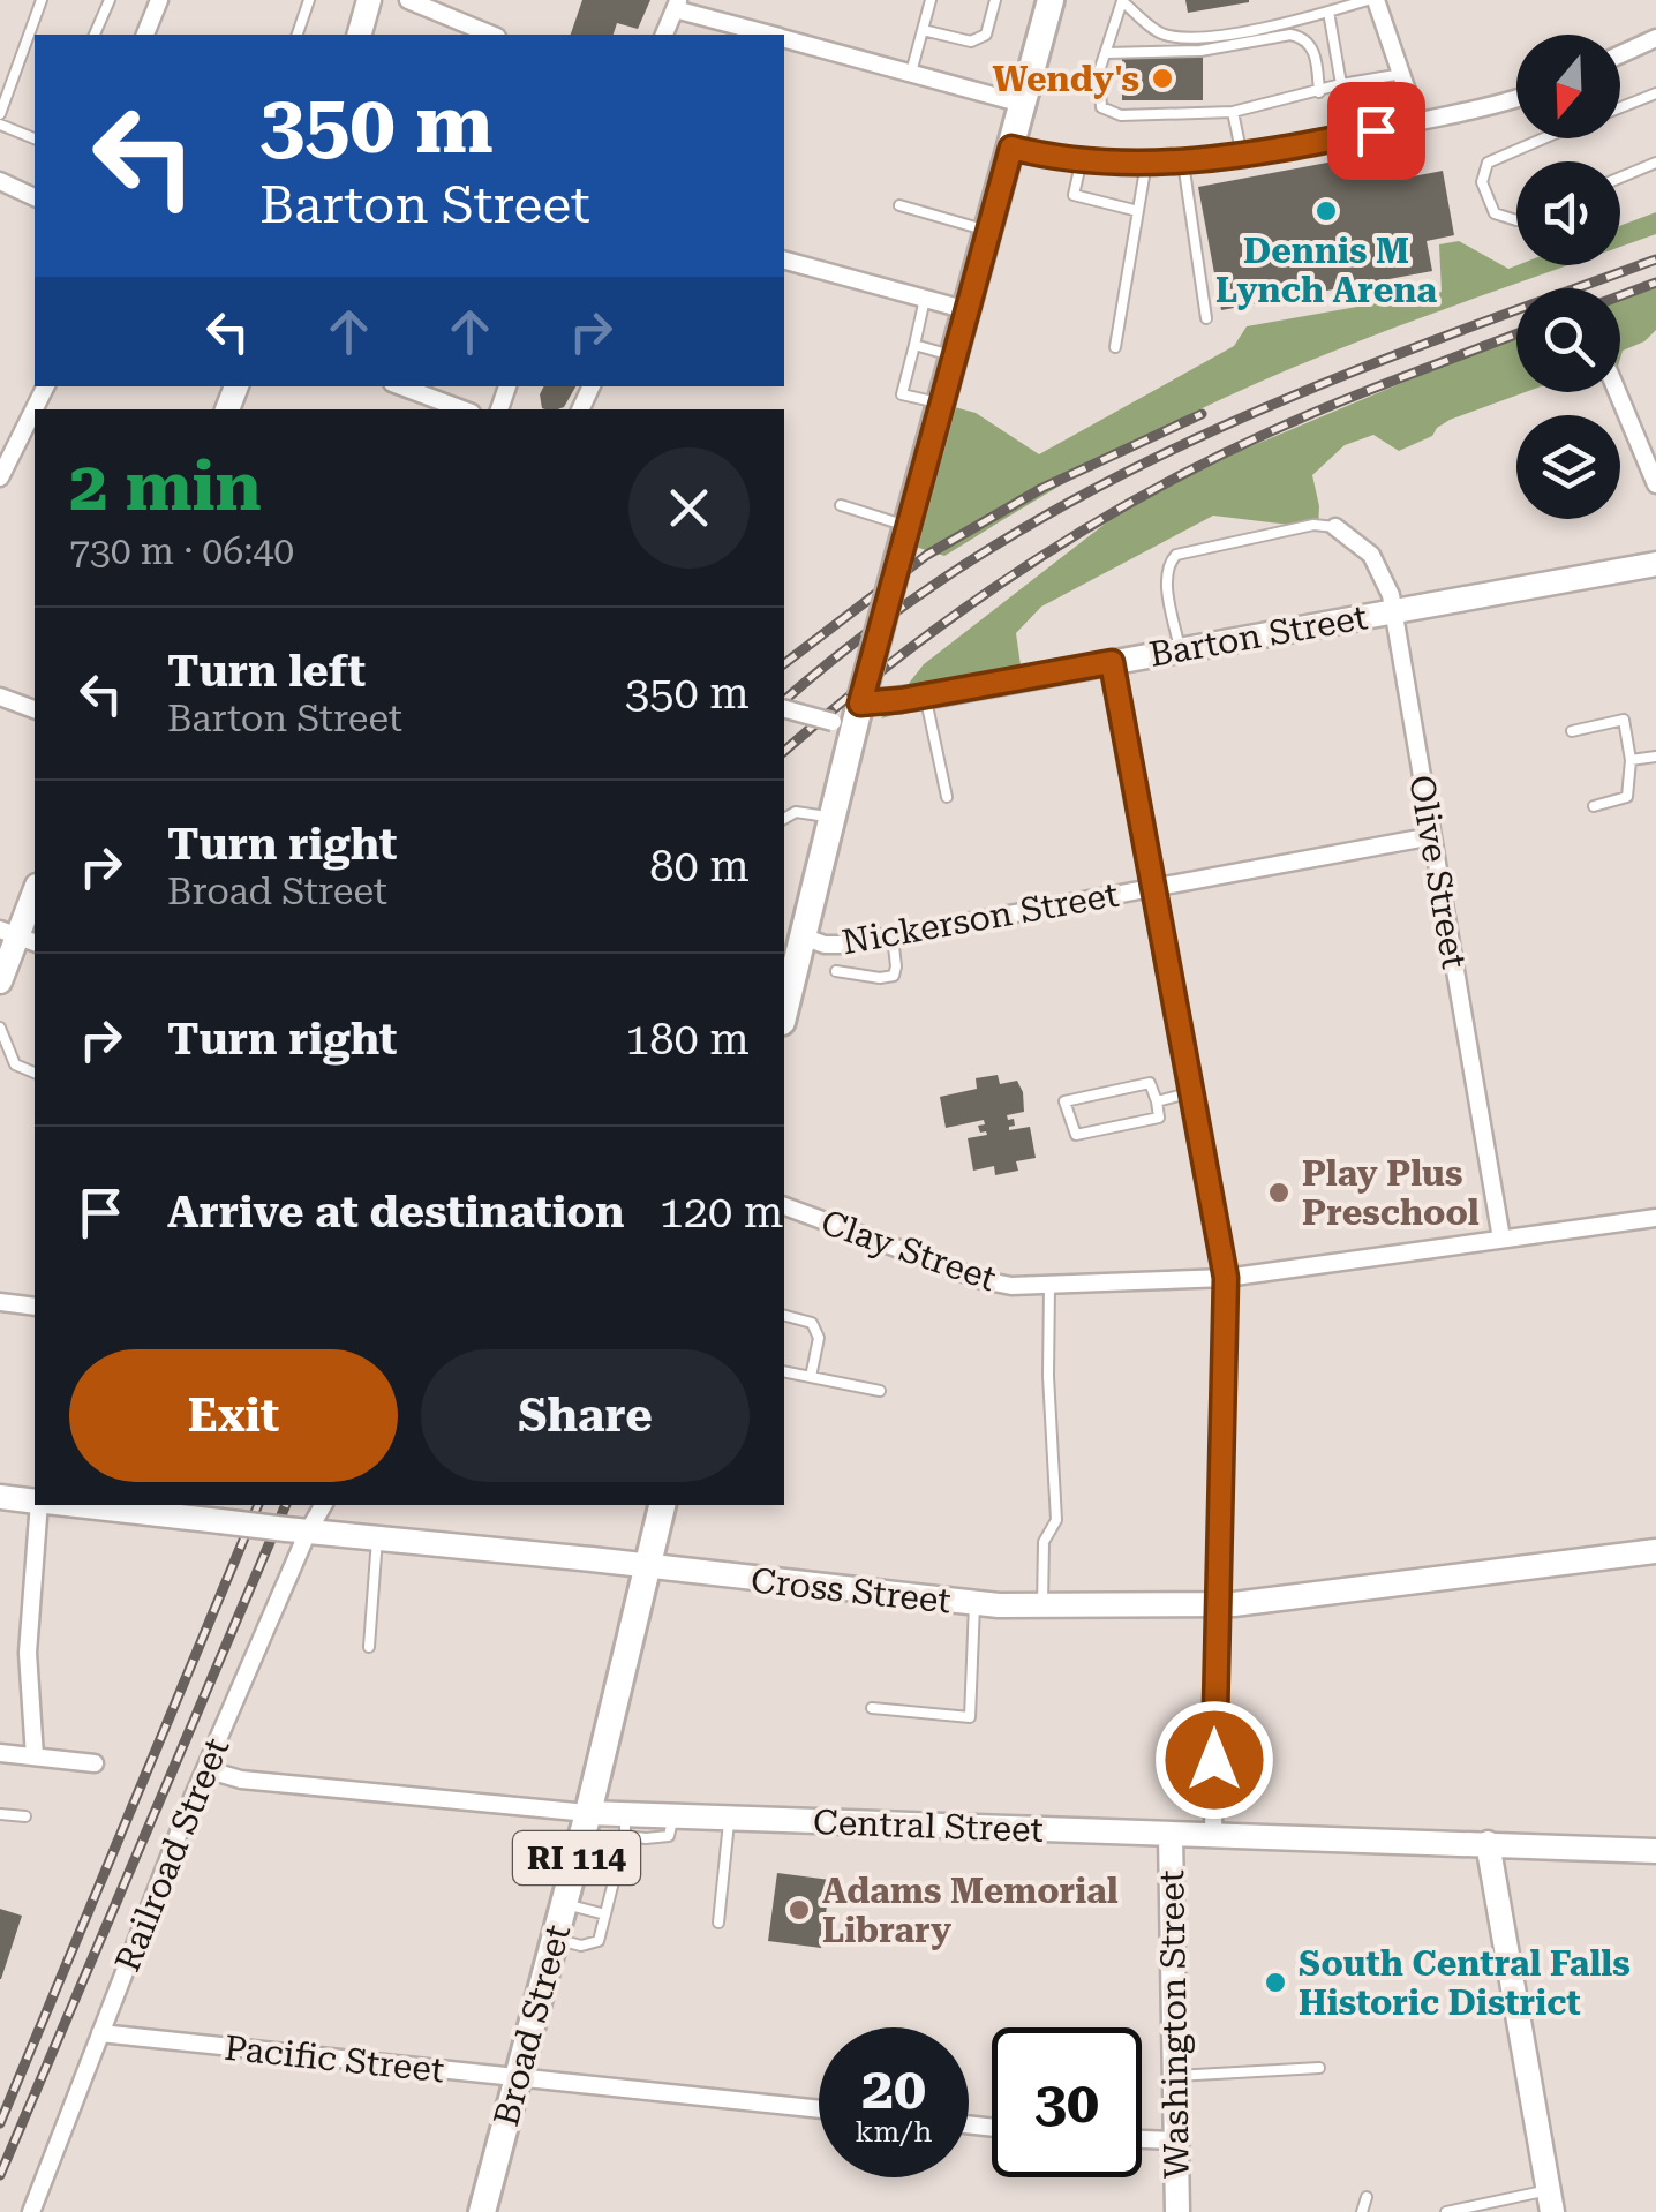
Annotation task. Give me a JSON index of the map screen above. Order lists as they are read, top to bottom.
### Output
{
  "streets": {
    "main road": [
      "Barton Street",
      "Cross Street",
      "Central Street",
      "RI 114",
      "Washington Street",
      "Broad Street"
    ],
    "street": [
      "Olive Street",
      "Nickerson Street",
      "Clay Street",
      "Railroad Street",
      "Pacific Street"
    ]
  },
  "crossings": [
    ["Barton Street", "Olive Street"],
    ["Olive Street", "Nickerson Street"],
    ["Olive Street", "Clay Street"],
    ["Cross Street", "Railroad Street"],
    ["Cross Street", "Broad Street"],
    ["Central Street", "Railroad Street"],
    ["Central Street", "Washington Street"],
    ["Central Street", "Broad Street"],
    ["Railroad Street", "Pacific Street"],
    ["Broad Street", "Pacific Street"]
  ],
  "places": [
    "Wendy's",
    "Dennis M Lynch Arena",
    "Play Plus Preschool",
    "Adams Memorial Library",
    "South Central Falls Historic District"
  ],
  "north": "bottom",
  "page": {
    "turn": ["350 m", "Barton Street"],
    "heading": ["2 min", "730 m · 06:40"],
    "list": [
      {
        "name": "Turn left",
        "note": "Barton Street",
        "value": "350 m"
      },
      {
        "name": "Turn right",
        "note": "Broad Street",
        "value": "80 m"
      },
      {
        "name": "Turn right",
        "value": "180 m"
      },
      {
        "name": "Arrive at destination",
        "value": "120 m"
      }
    ],
    "buttons": ["Exit", "Share"],
    "speed": "20 km/h",
    "limit": "30"
  }
}
